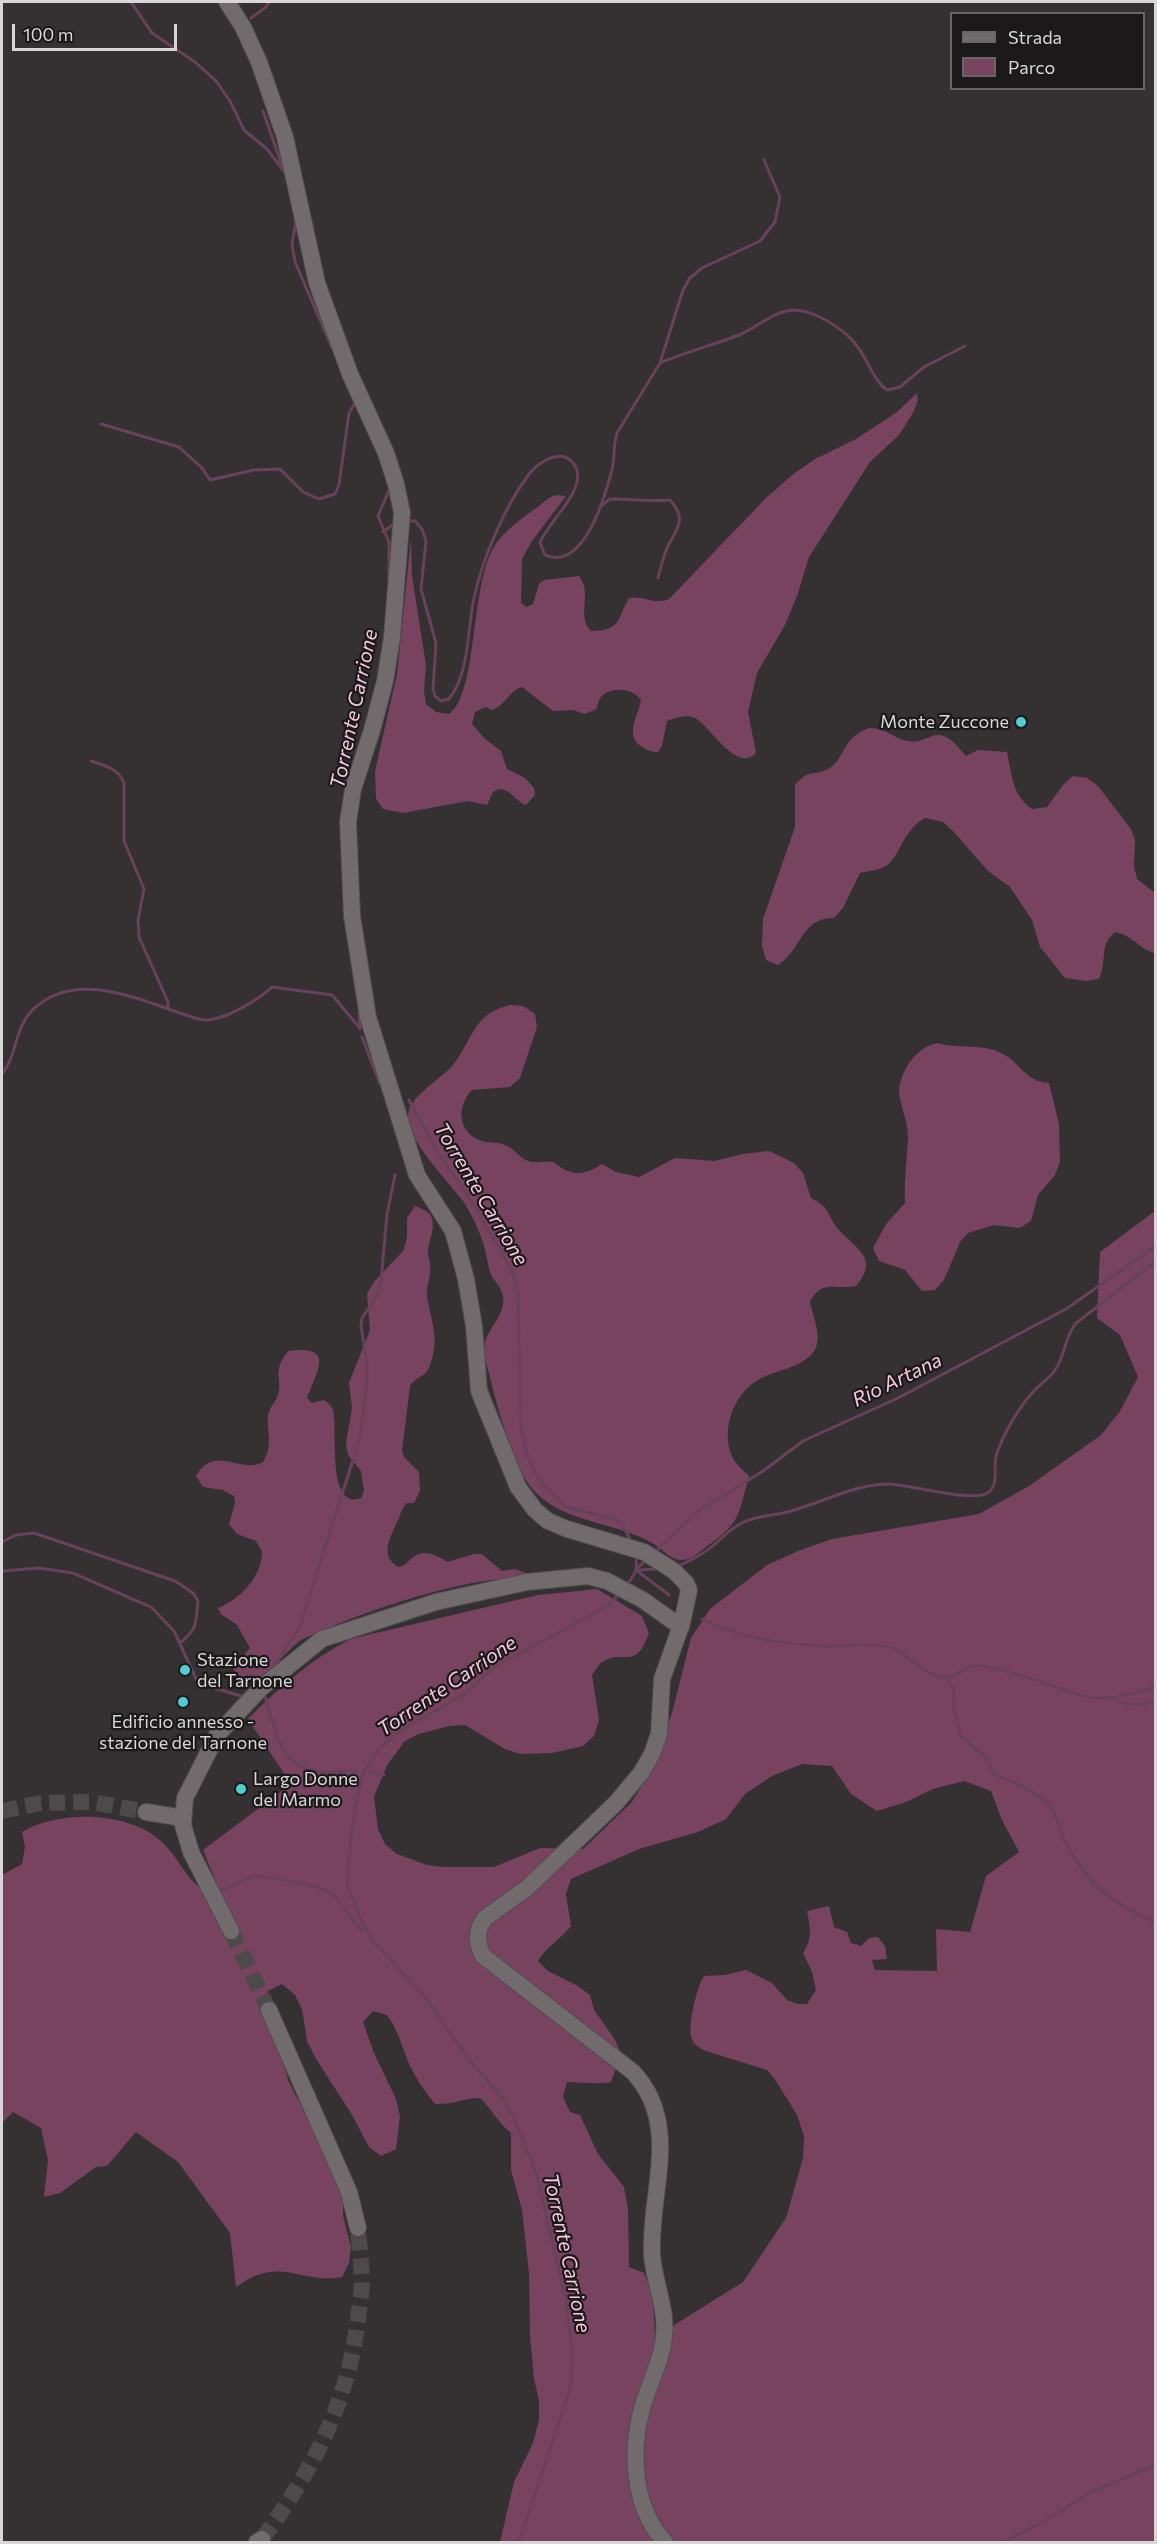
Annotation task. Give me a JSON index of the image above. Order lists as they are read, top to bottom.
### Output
{
  "water": ["Torrente Carrione", "Rio Artana"],
  "places": [
    "Monte Zuccone",
    "Stazione del Tarnone",
    "Edificio annesso - stazione del Tarnone",
    "Largo Donne del Marmo"
  ],
  "legend": ["Strada", "Parco"],
  "scale_bar": "100 m"
}
